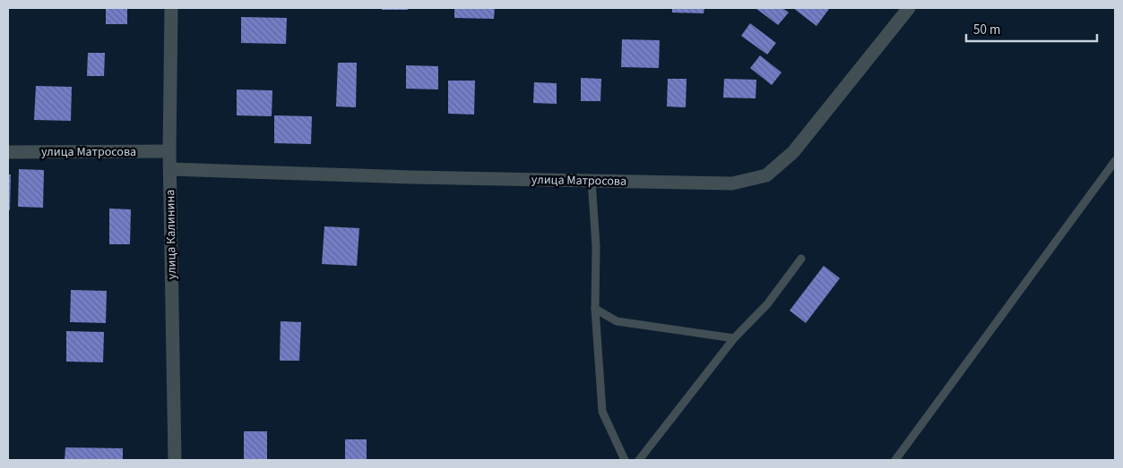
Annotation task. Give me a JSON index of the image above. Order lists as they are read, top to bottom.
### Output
{
  "streets": {
    "street": ["улица Матросова", "улица Калинина"]
  },
  "crossings": [
    ["улица Матросова", "улица Калинина"]
  ],
  "scale_bar": "50 m"
}
